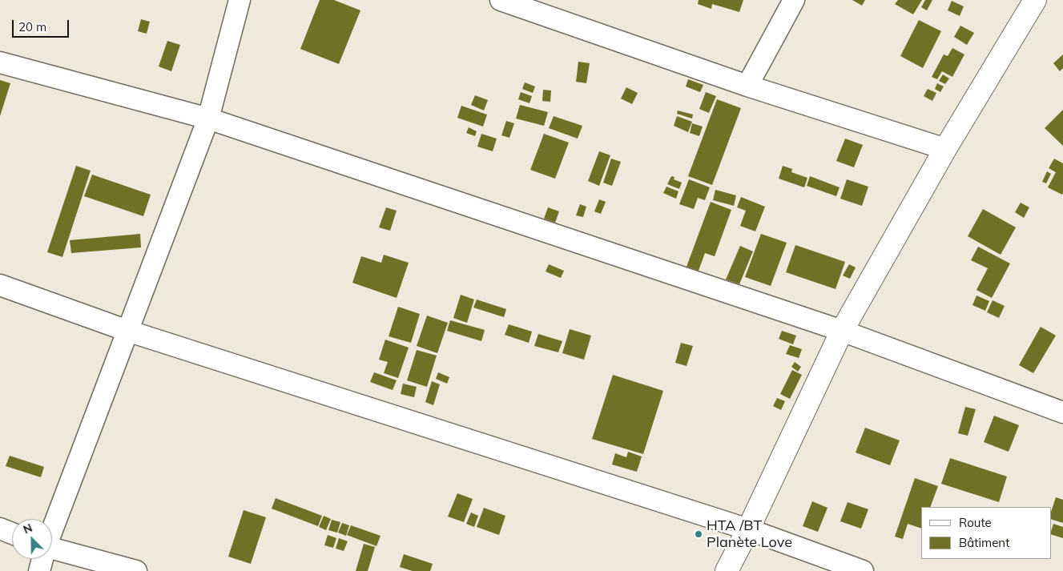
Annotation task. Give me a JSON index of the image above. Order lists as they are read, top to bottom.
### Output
{
  "places": ["HTA /BT Planète Love"],
  "legend": ["Route", "Bâtiment"],
  "scale_bar": "20 m",
  "north": "top left"
}
